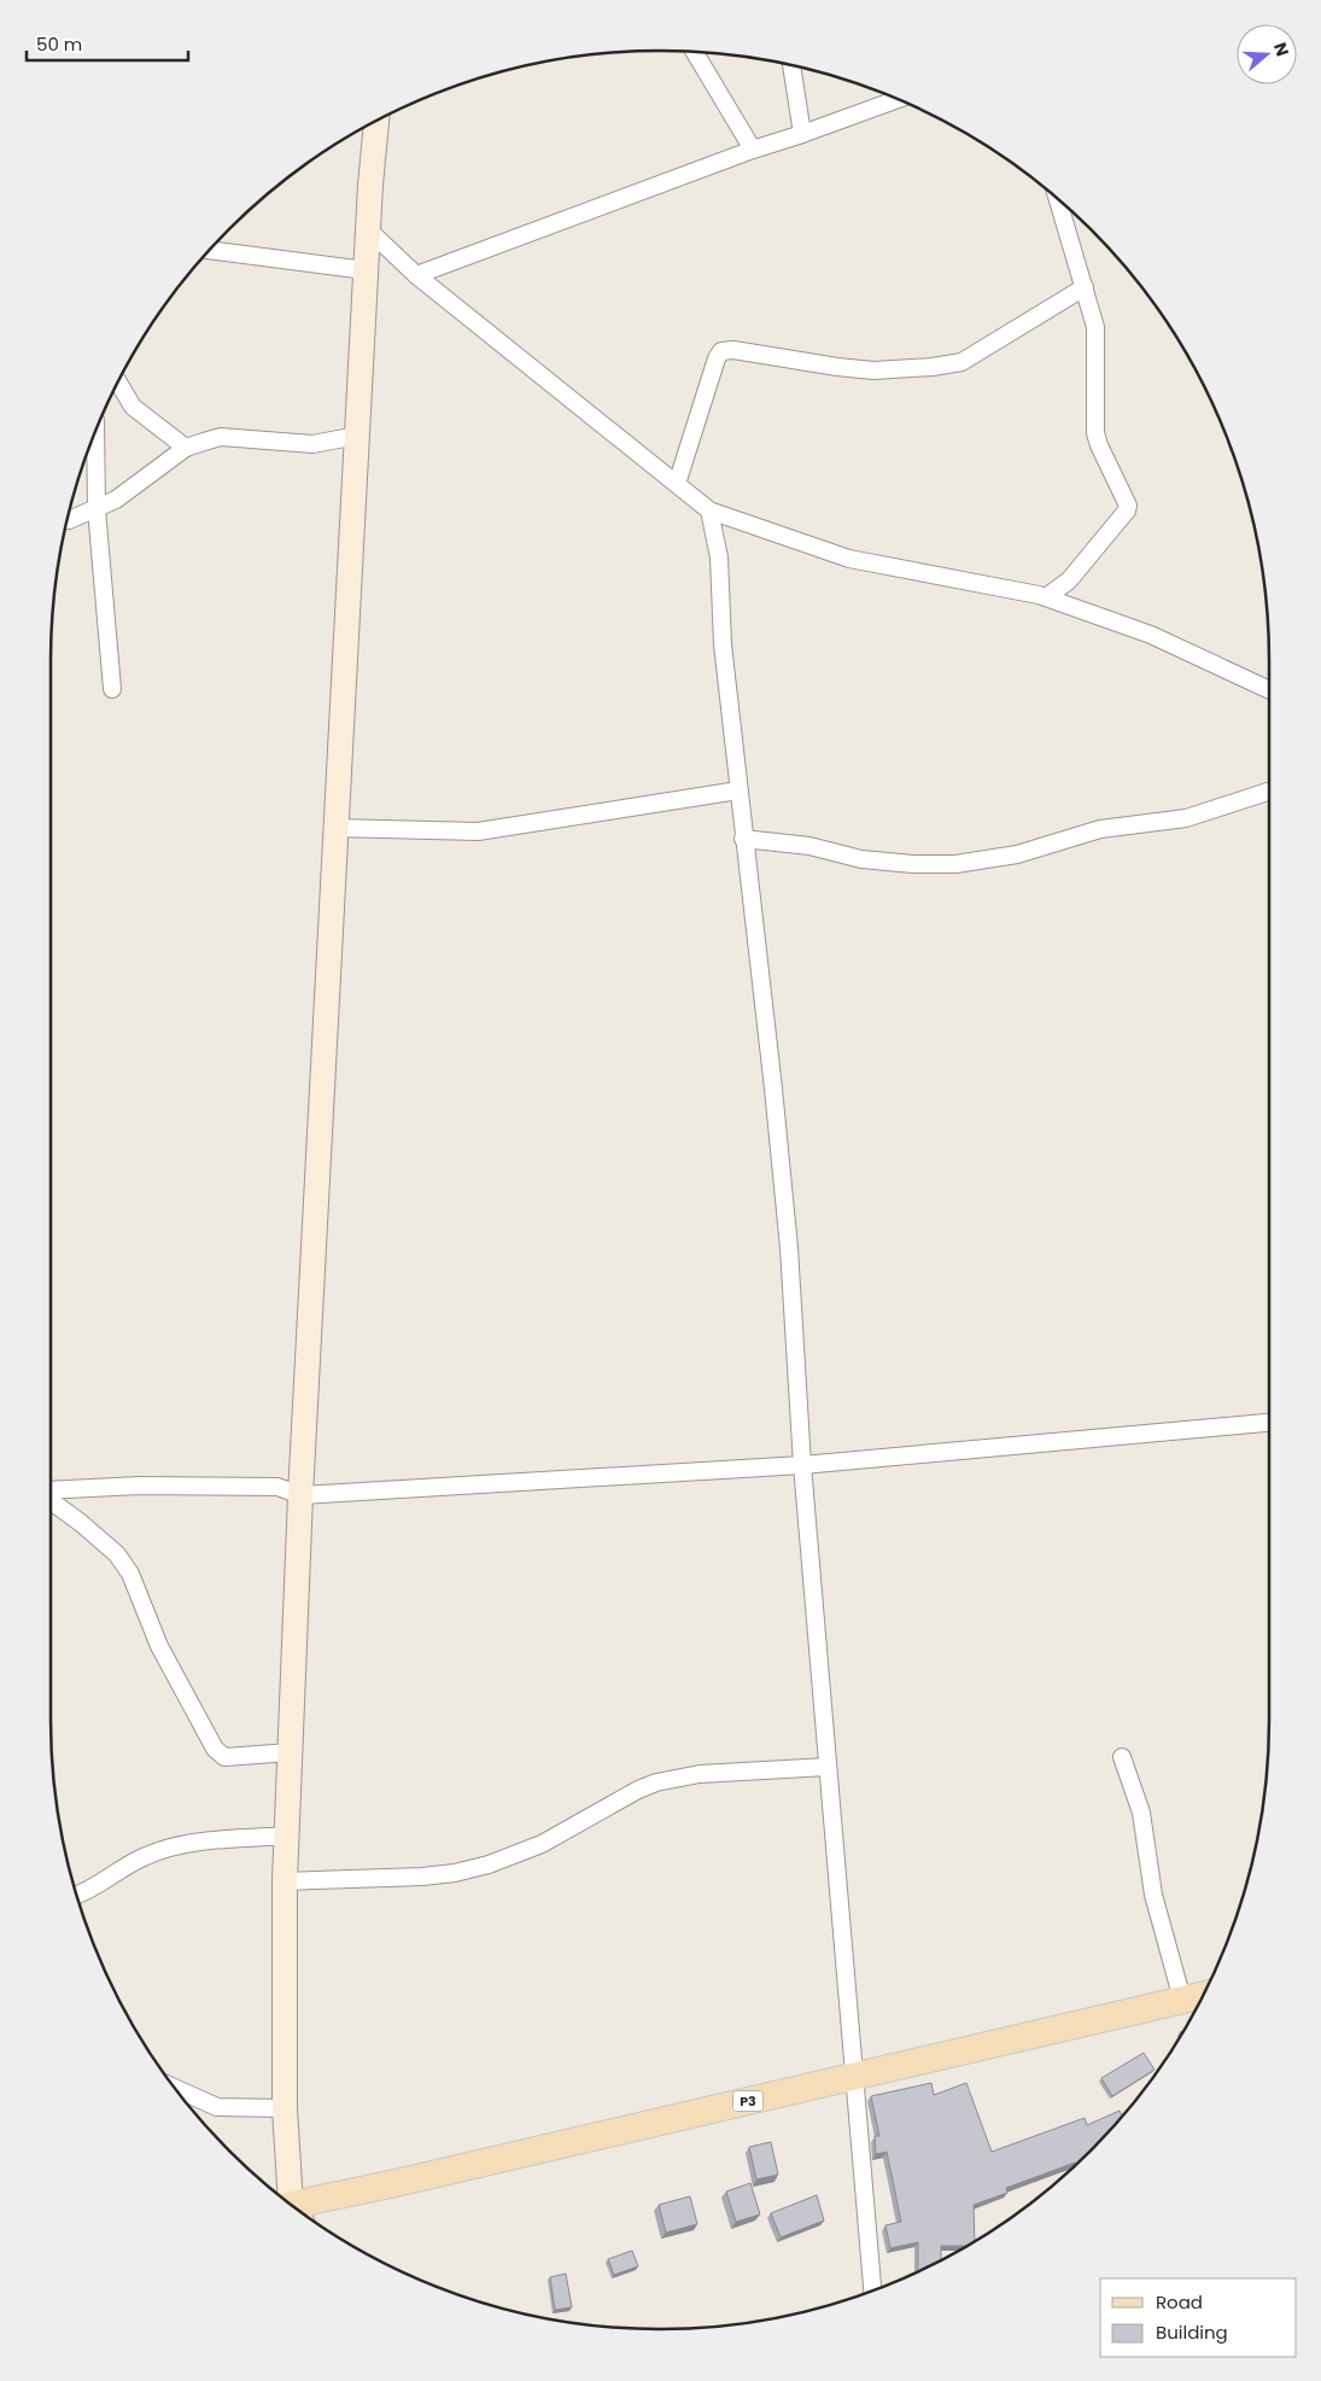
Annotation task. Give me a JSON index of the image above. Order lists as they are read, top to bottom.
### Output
{
  "streets": {
    "main road": ["P3"]
  },
  "legend": ["Road", "Building"],
  "scale_bar": "50 m",
  "north": "right"
}
